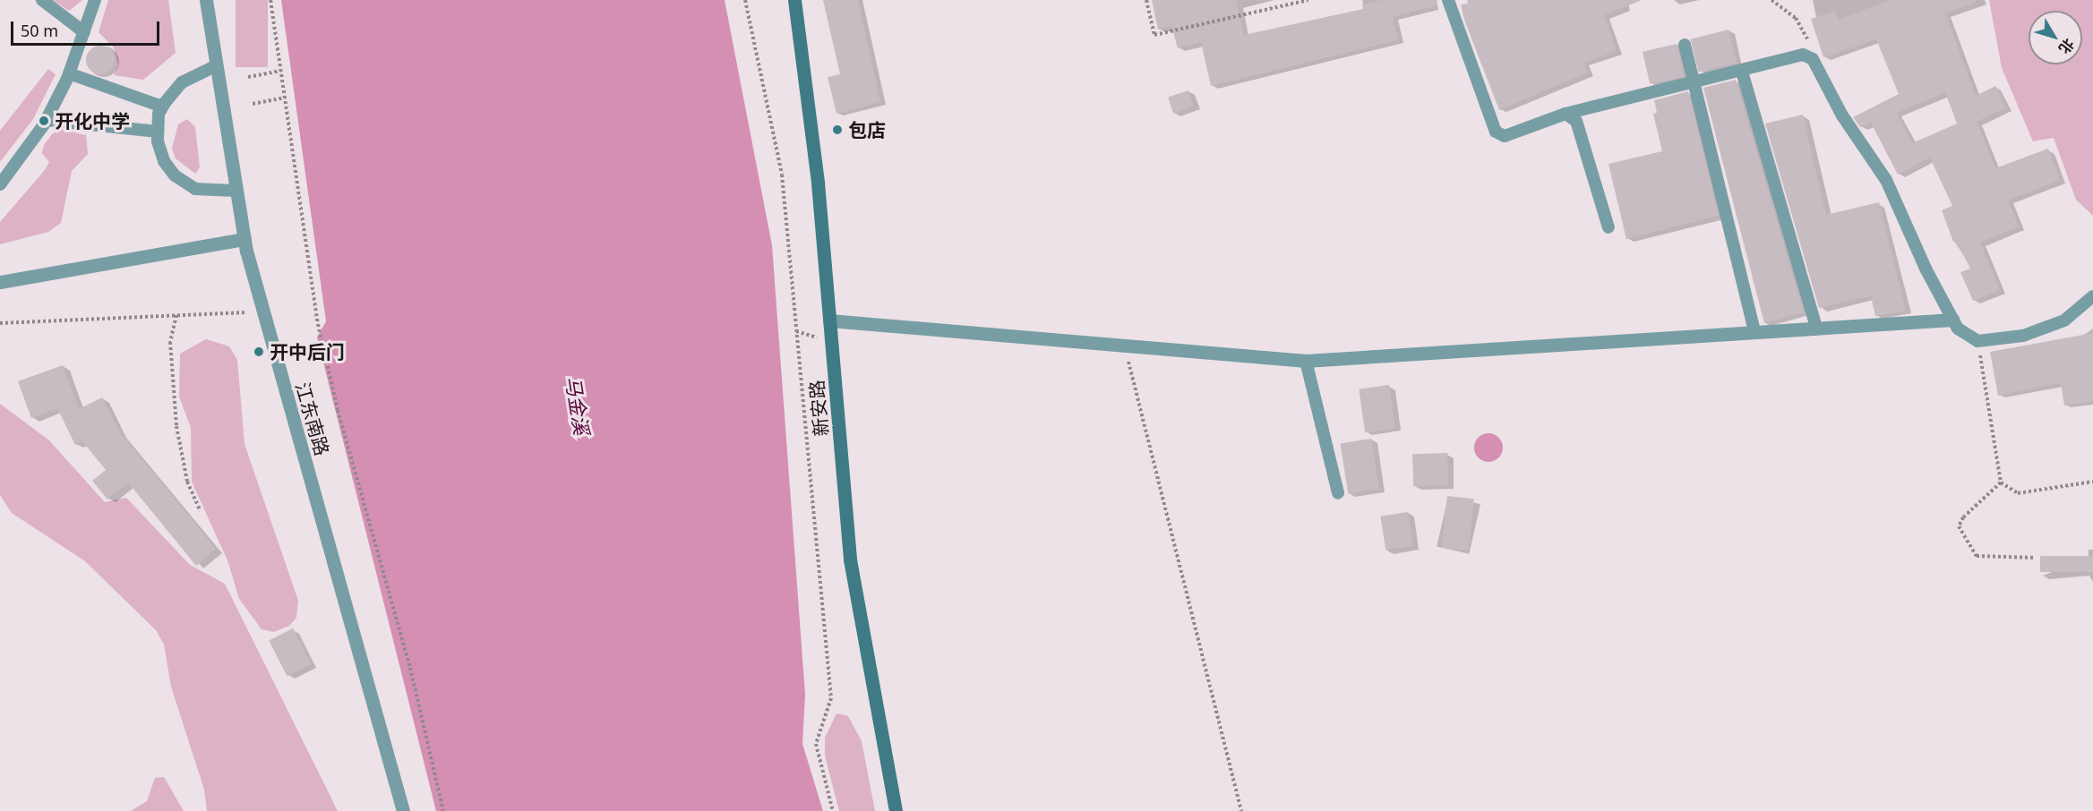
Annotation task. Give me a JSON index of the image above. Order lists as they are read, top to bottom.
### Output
{
  "streets": {
    "main road": ["新安路"],
    "street": ["江东南路"]
  },
  "water": ["马金溪"],
  "places": ["开化中学", "包店", "开中后门"],
  "scale_bar": "50 m",
  "north": "bottom right"
}
